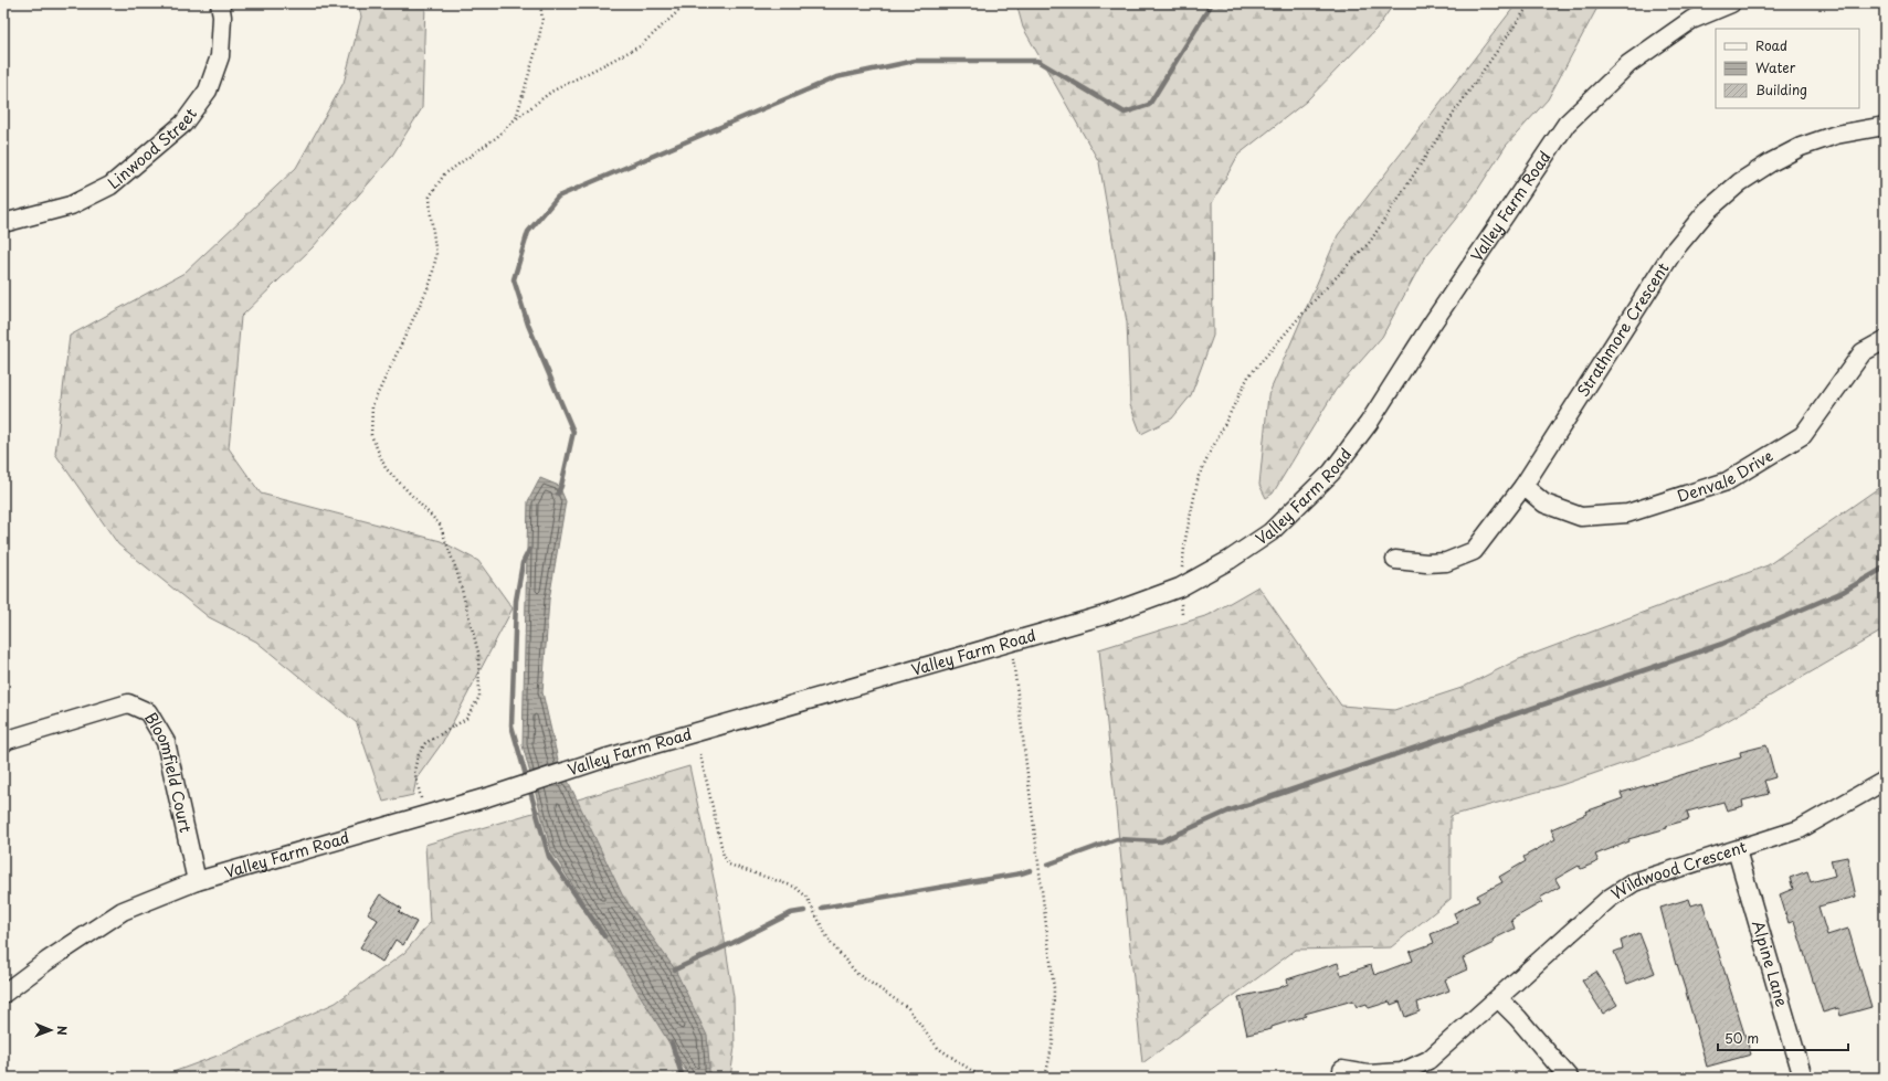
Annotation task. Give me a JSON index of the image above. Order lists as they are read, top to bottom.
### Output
{
  "streets": {
    "street": [
      "Linwood Street",
      "Valley Farm Road",
      "Strathmore Crescent",
      "Denvale Drive",
      "Bloomfield Court",
      "Wildwood Crescent",
      "Alpine Lane"
    ]
  },
  "crossings": [
    ["Valley Farm Road", "Bloomfield Court"],
    ["Strathmore Crescent", "Denvale Drive"],
    ["Wildwood Crescent", "Alpine Lane"]
  ],
  "legend": ["Road", "Water", "Building"],
  "scale_bar": "50 m",
  "north": "right"
}
